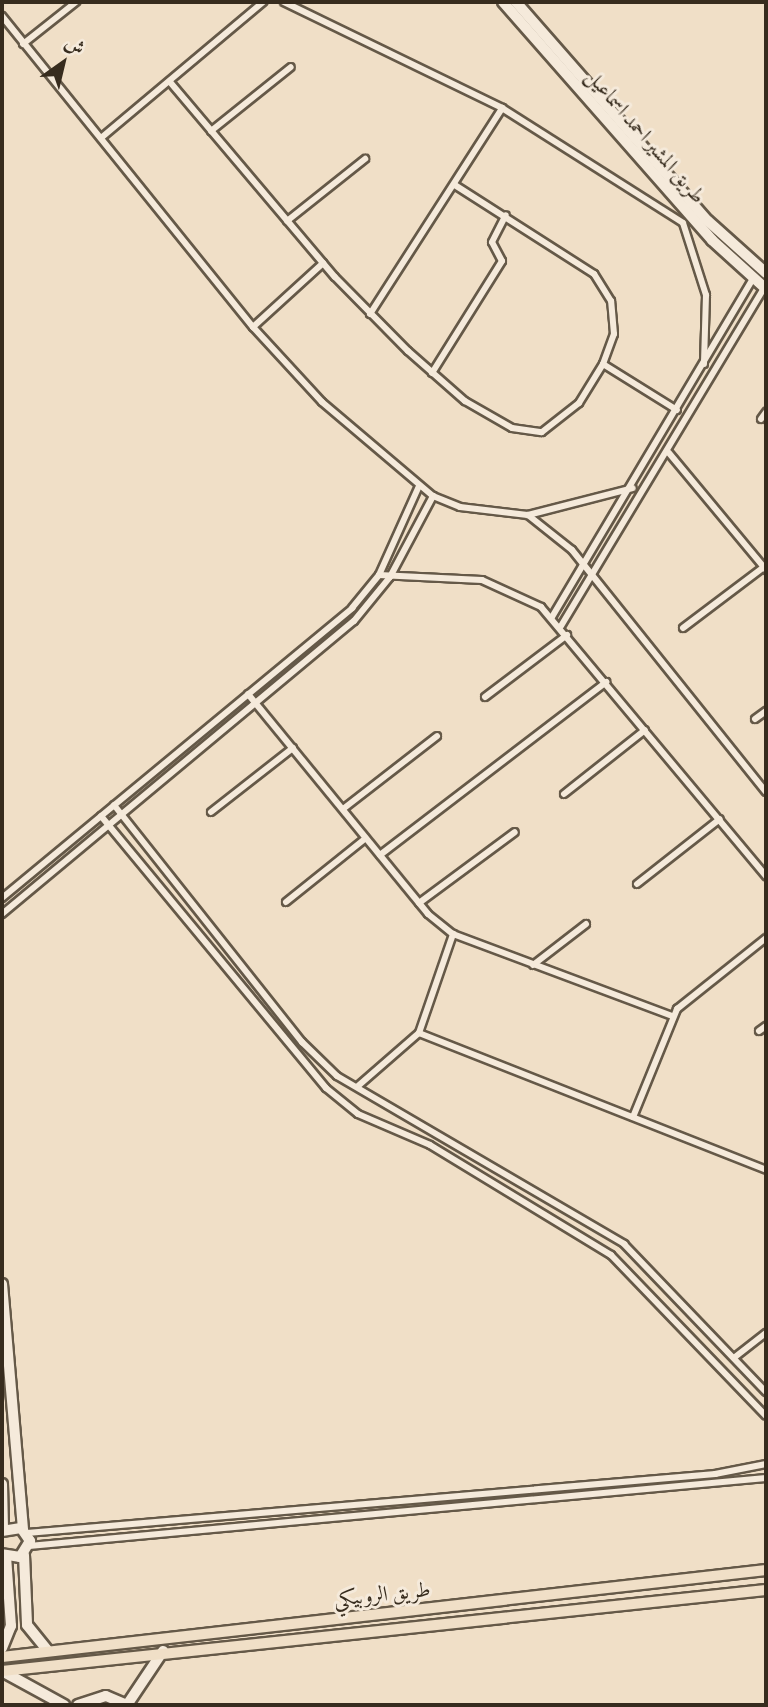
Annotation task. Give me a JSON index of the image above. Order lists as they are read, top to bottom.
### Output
{
  "streets": {
    "main road": ["طريق الروبيكي"],
    "street": ["طريق المشير احمد اسماعيل"]
  },
  "north": "top right"
}
